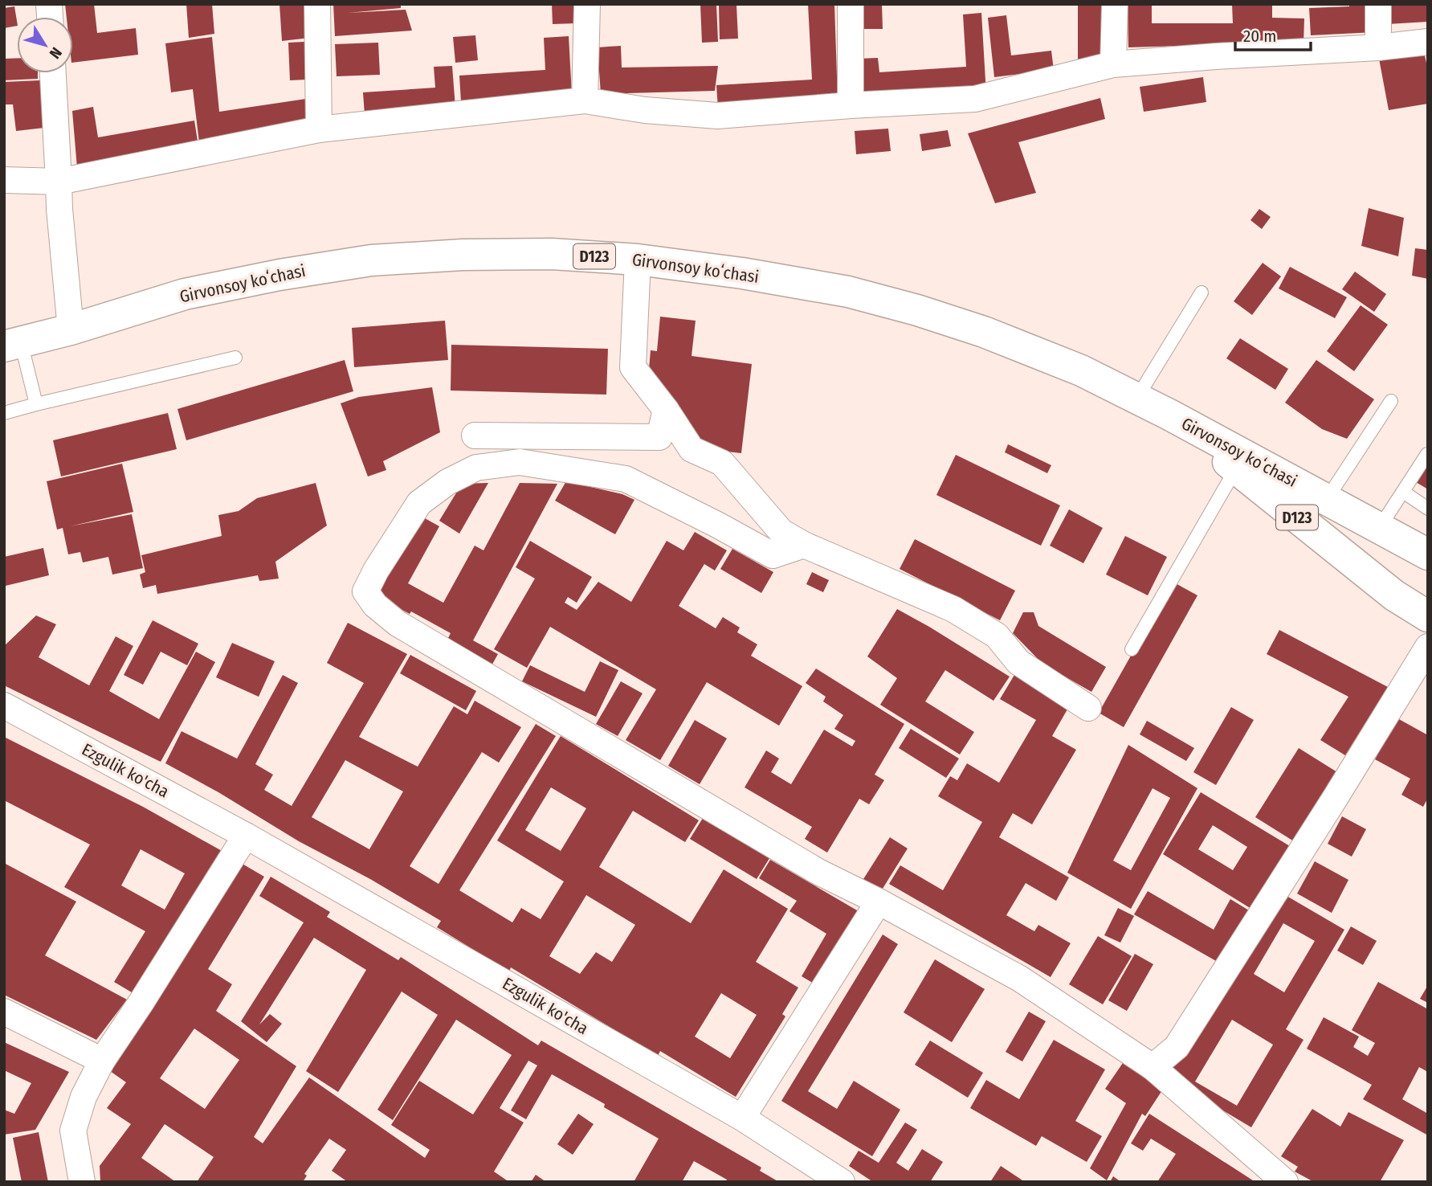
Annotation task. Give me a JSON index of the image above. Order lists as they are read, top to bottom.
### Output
{
  "streets": {
    "main road": ["D123", "Girvonsoy koʻchasi"],
    "street": ["Ezgulik ko'cha"]
  },
  "scale_bar": "20 m",
  "north": "bottom right"
}
